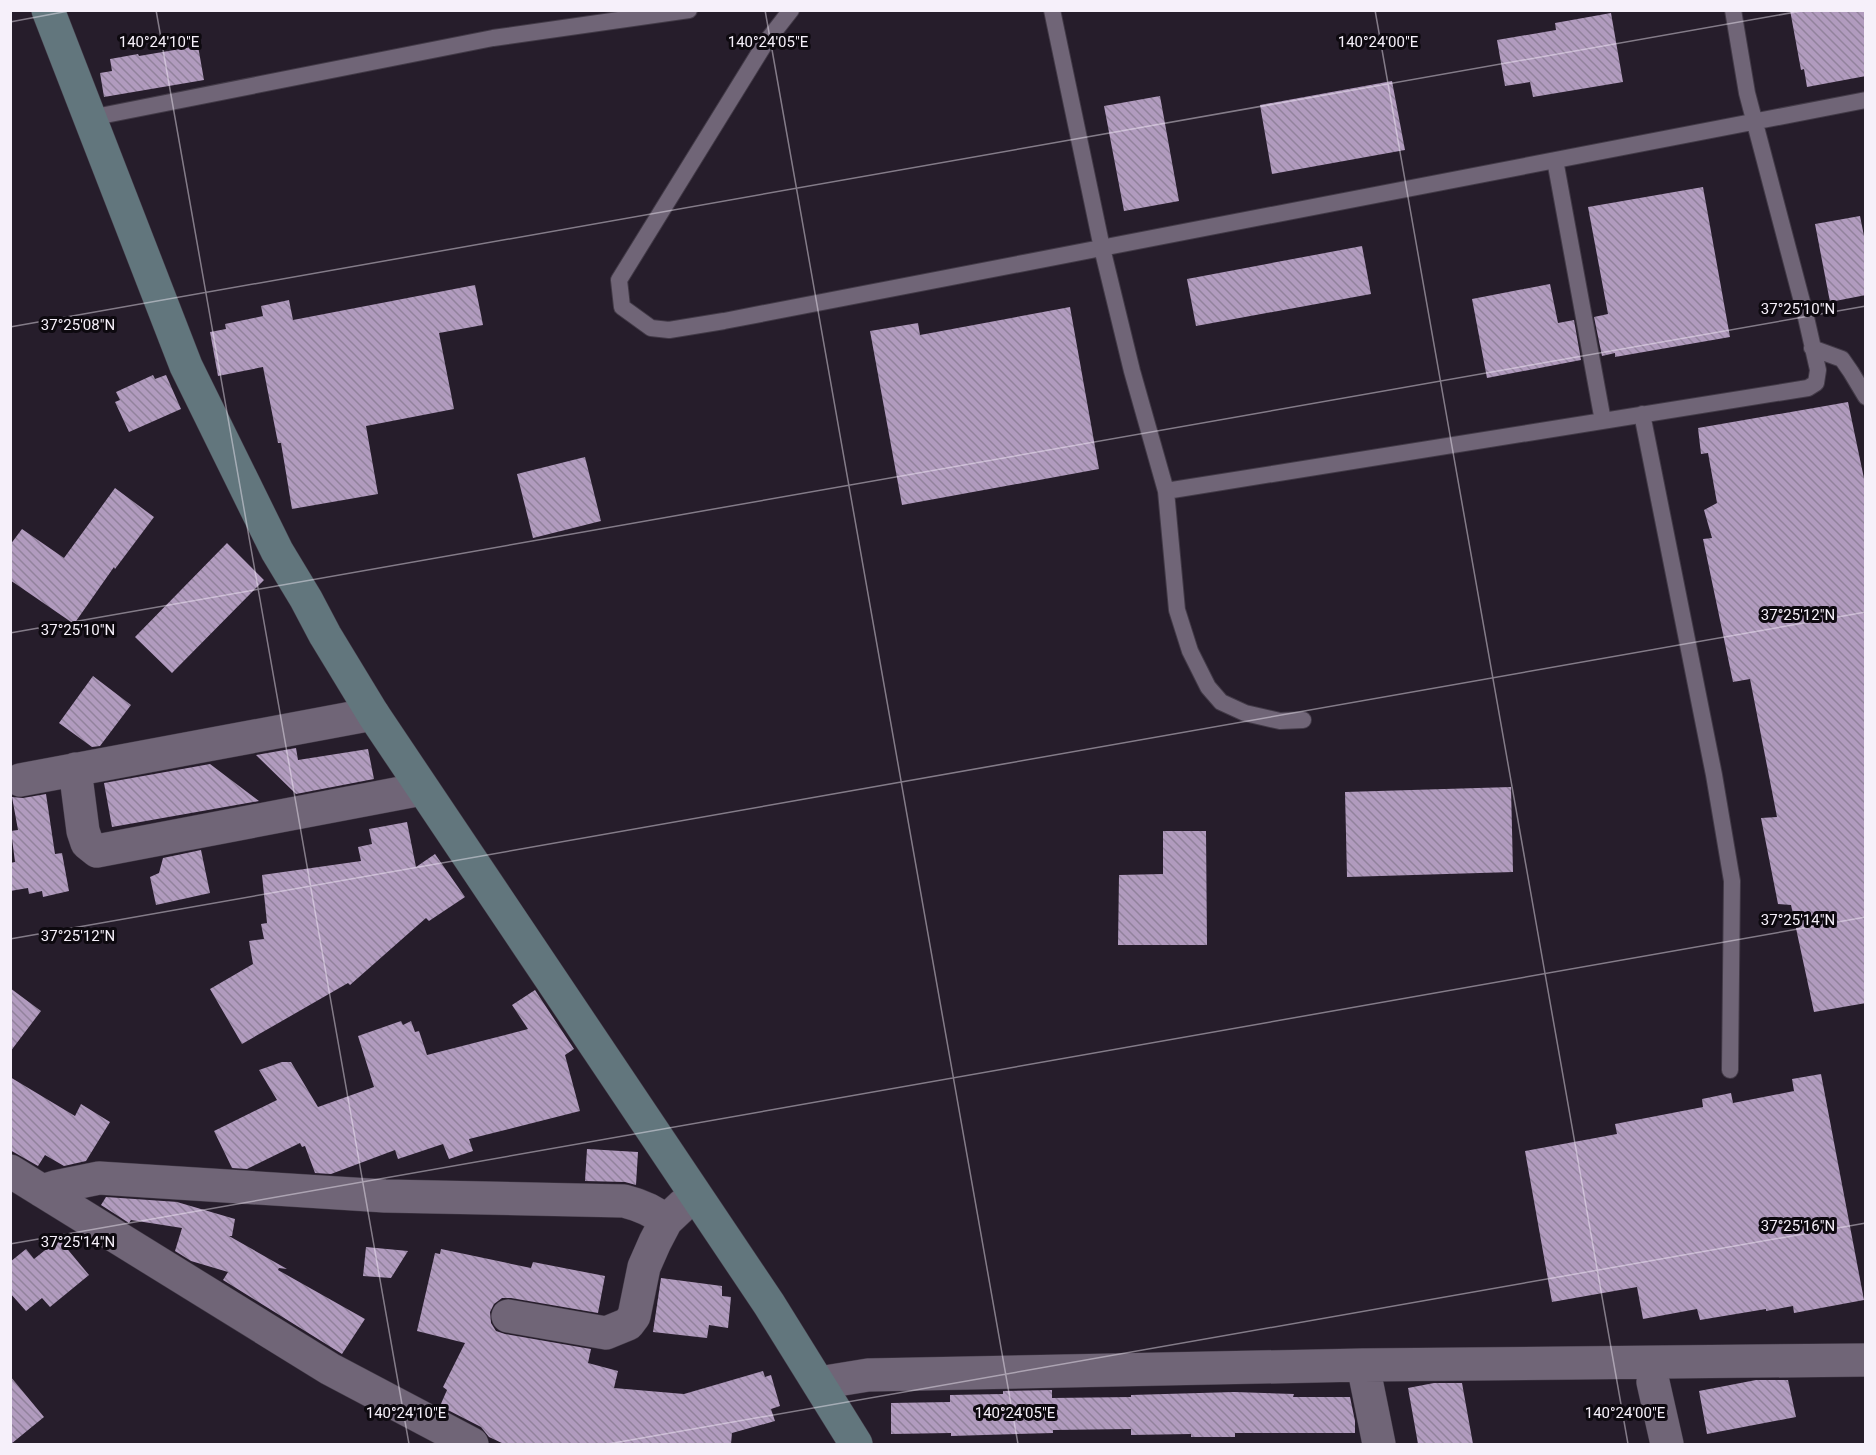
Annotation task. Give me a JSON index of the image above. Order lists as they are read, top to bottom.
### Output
{
  "coordinates": [
    "140°24'10\"E",
    "140°24'05\"E",
    "140°24'00\"E",
    "37°25'10\"N",
    "37°25'08\"N",
    "37°25'12\"N",
    "37°25'14\"N",
    "37°25'16\"N"
  ]
}
